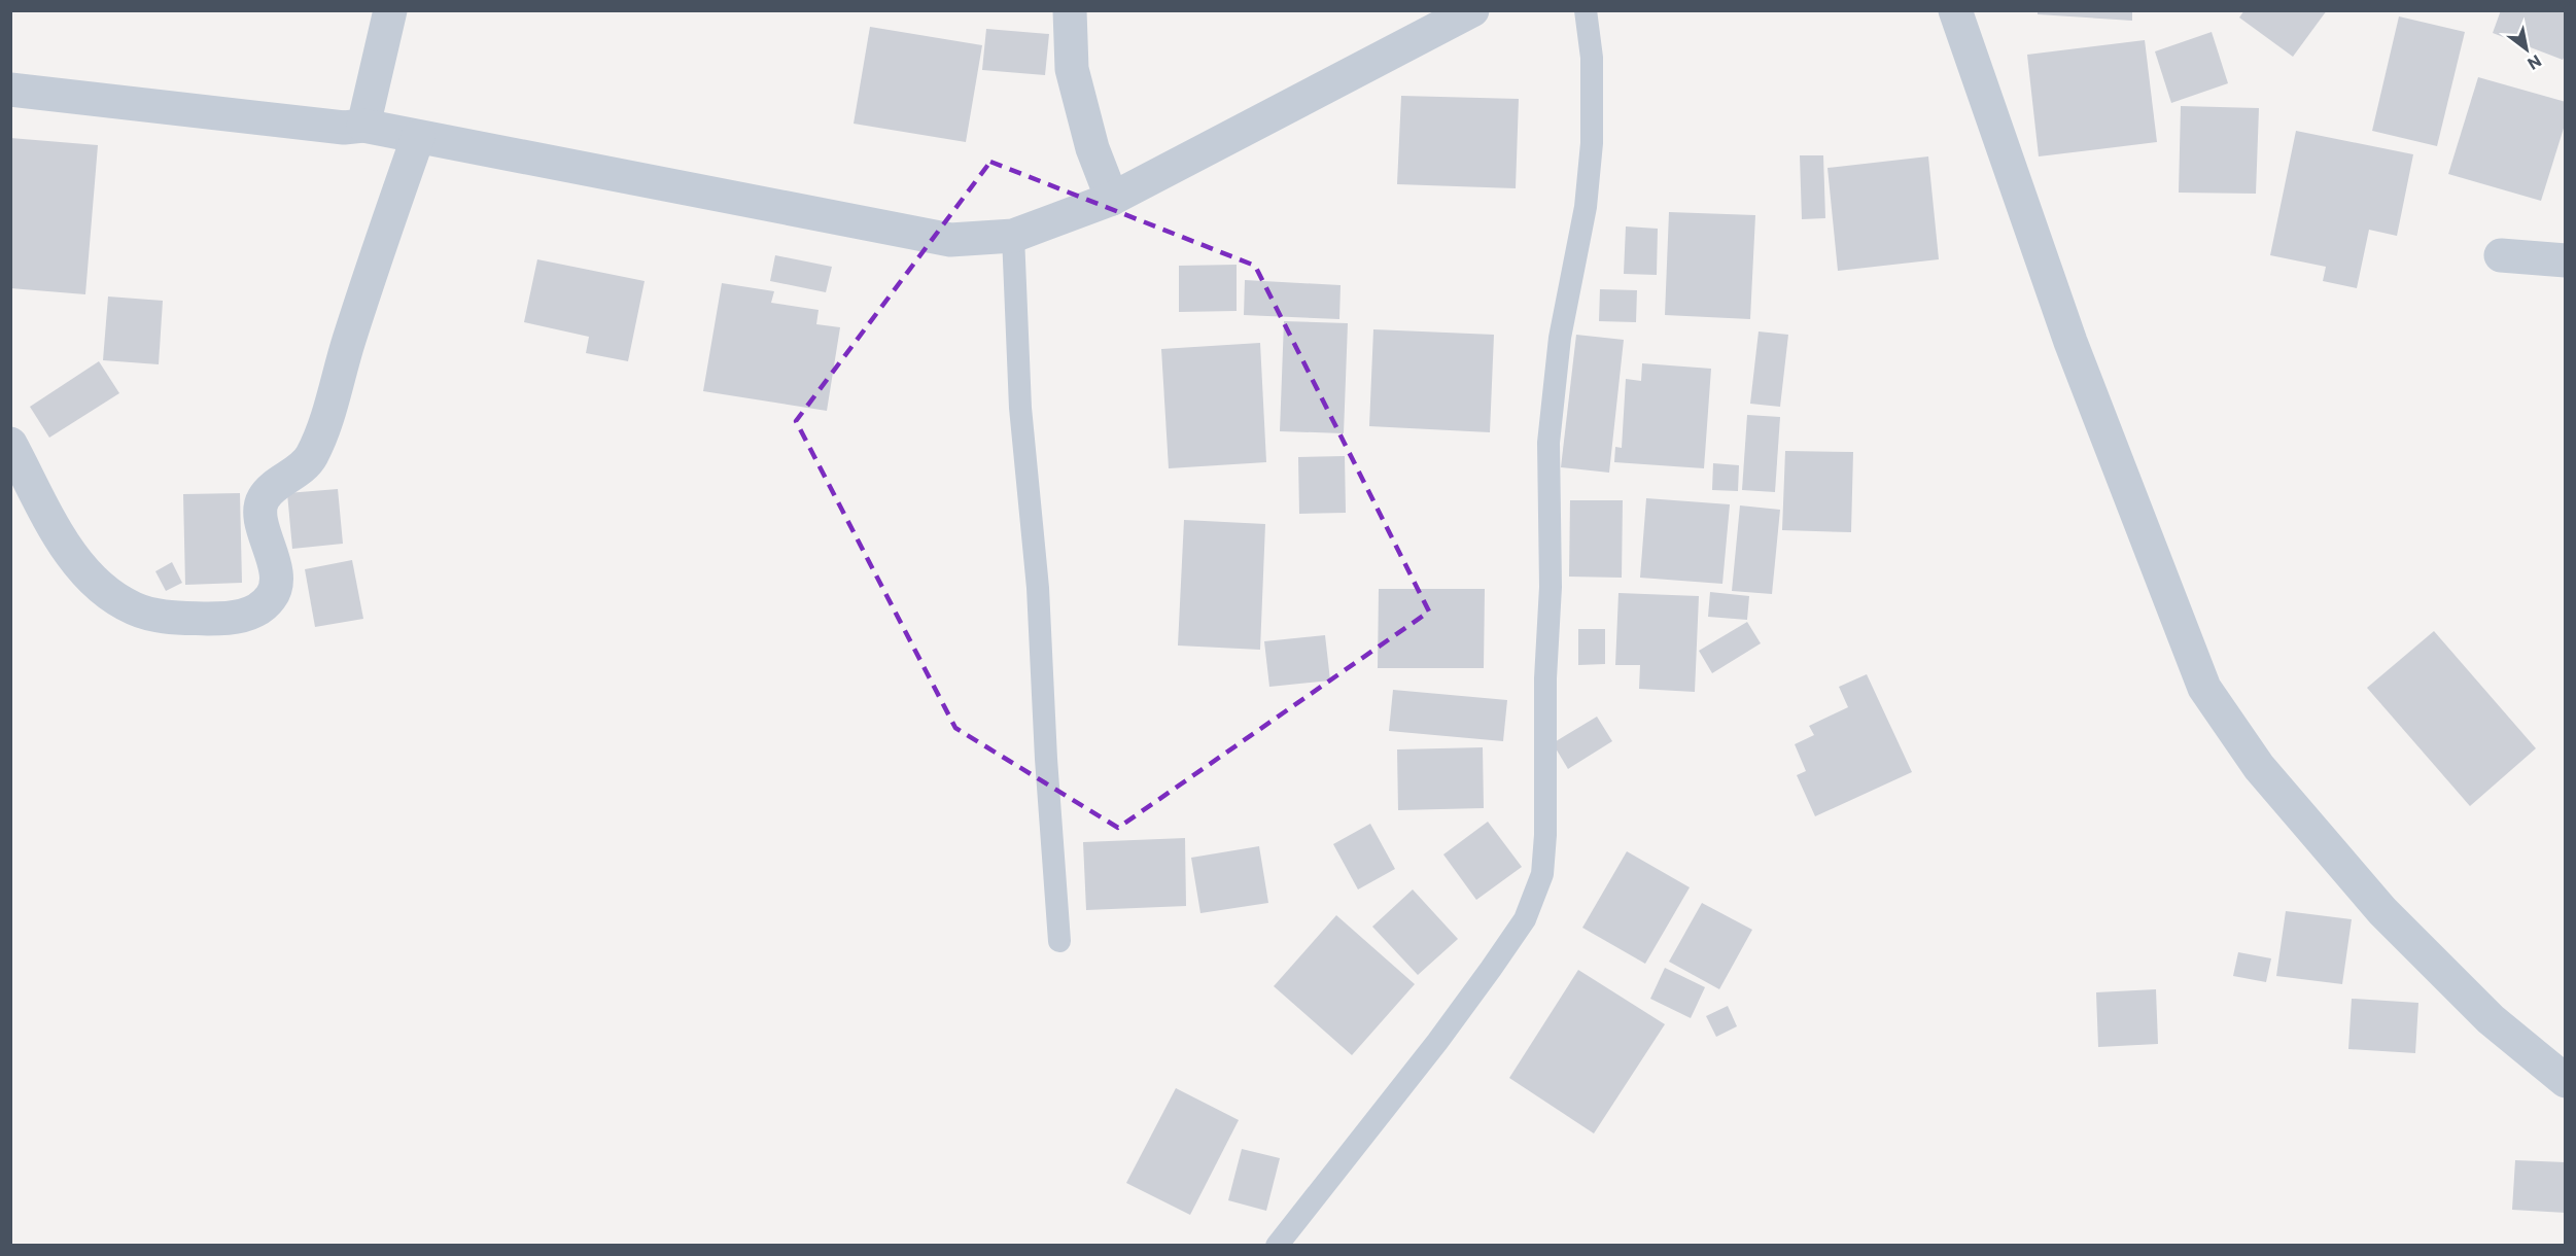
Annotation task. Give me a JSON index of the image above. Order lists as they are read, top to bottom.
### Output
{
  "north": "bottom right"
}
